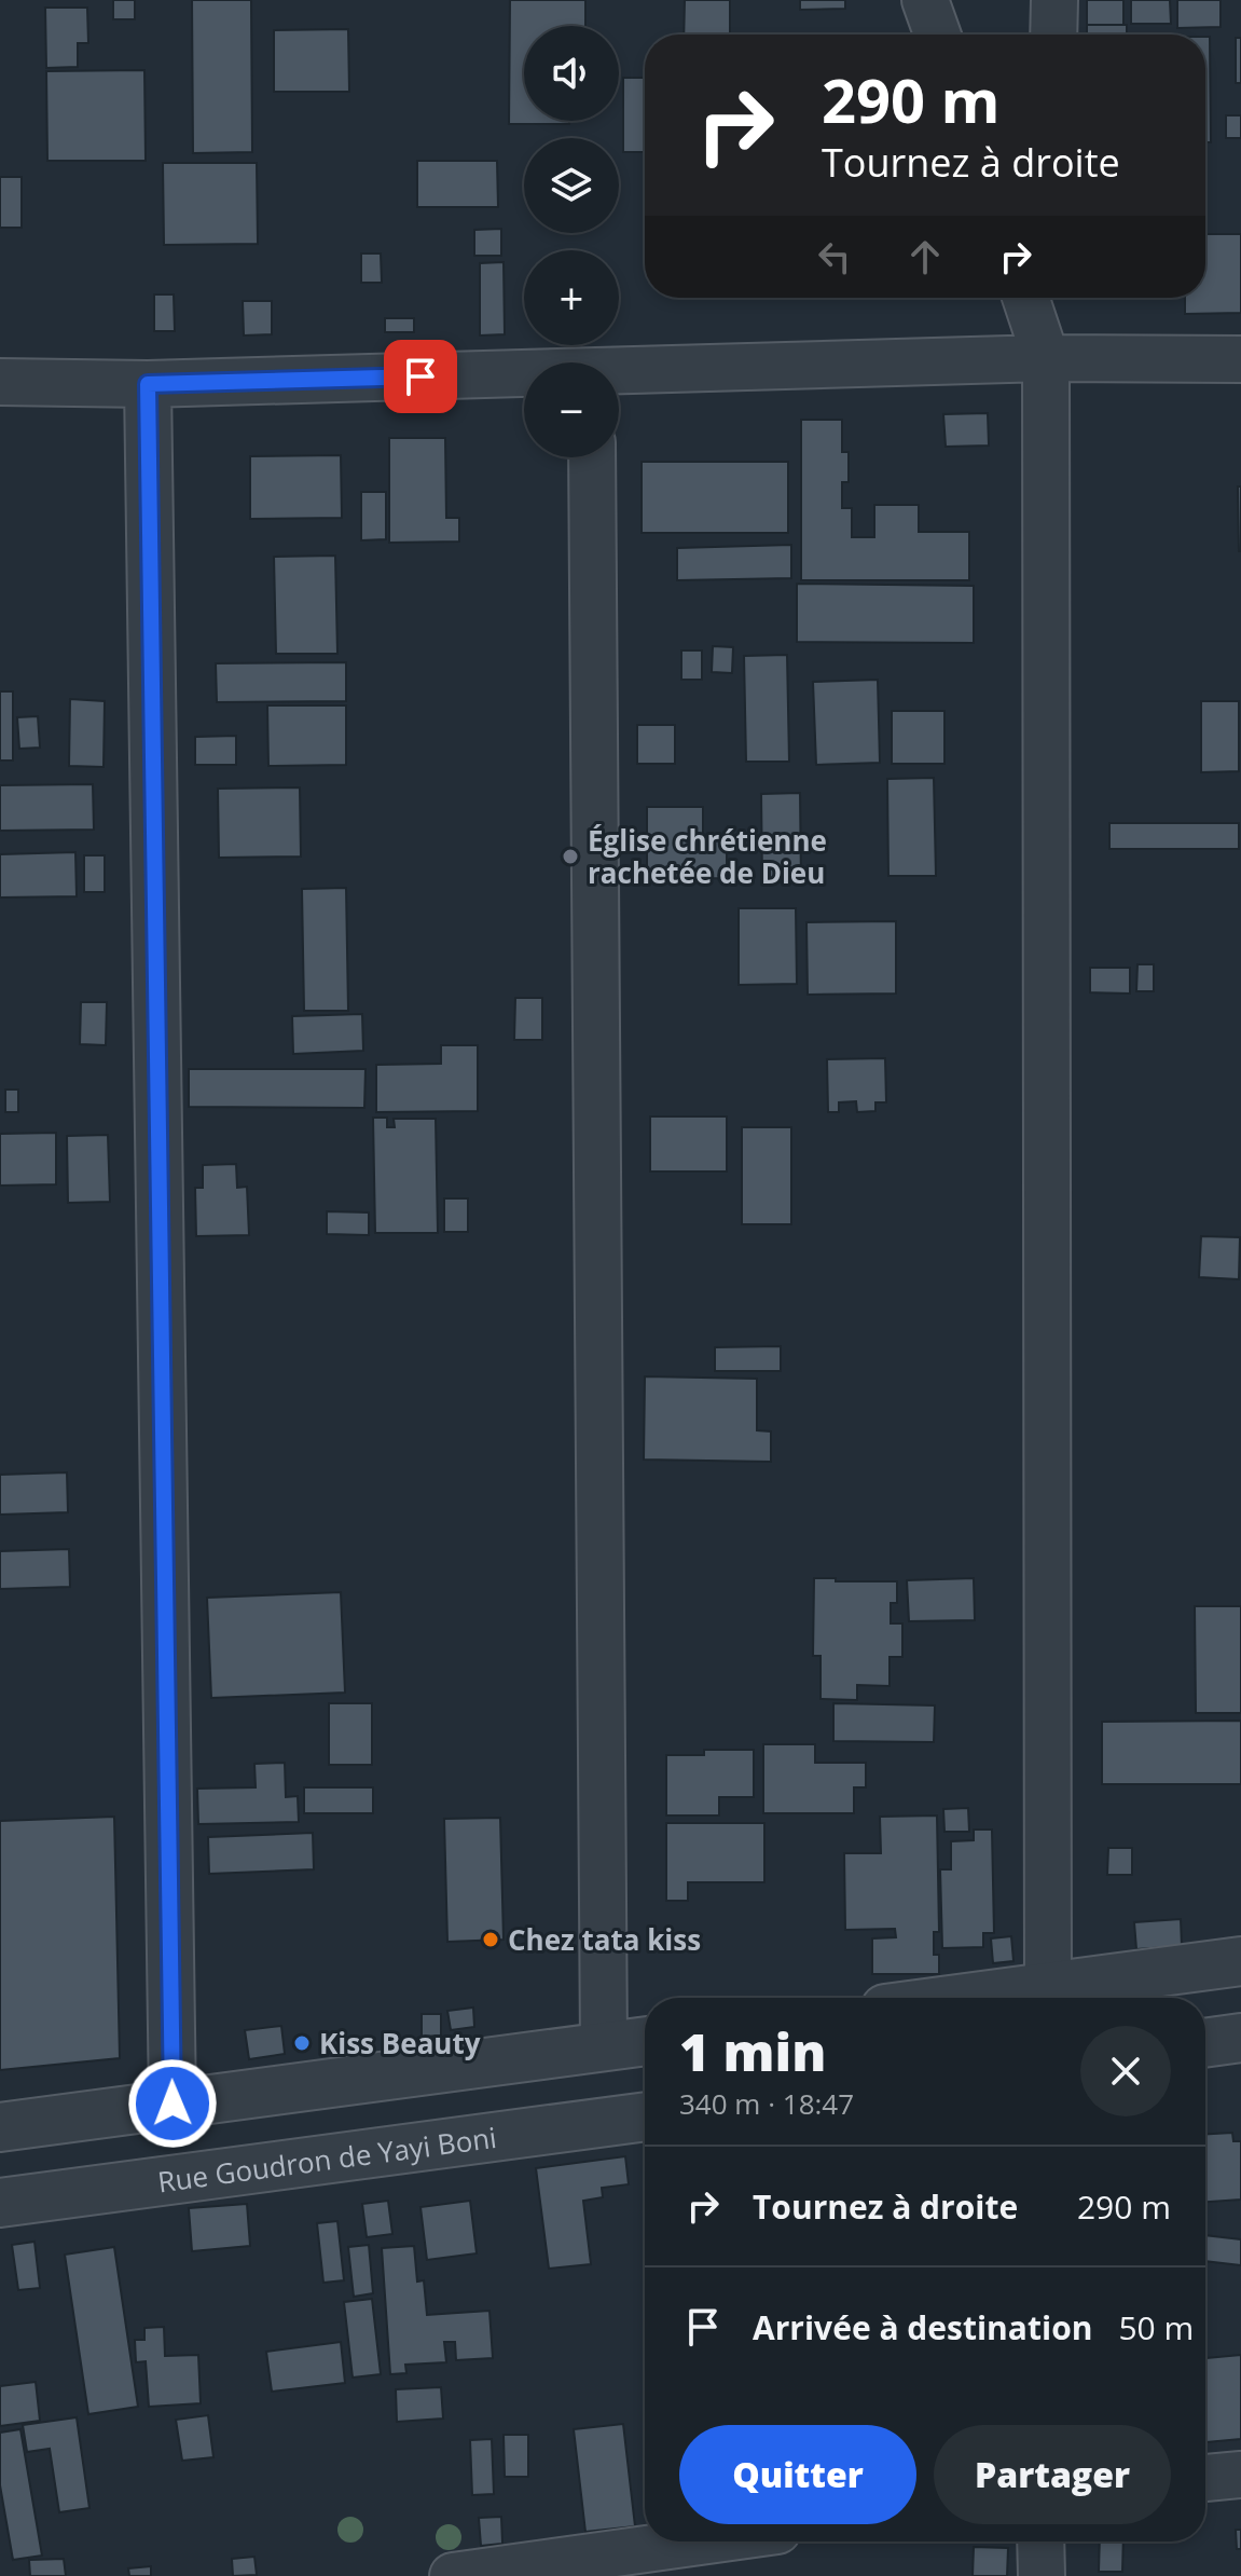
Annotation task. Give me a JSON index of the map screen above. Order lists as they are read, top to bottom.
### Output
{
  "streets": {
    "street": ["Rue Goudron de Yayi Boni"]
  },
  "places": ["Église chrétienne rachetée de Dieu", "Chez tata kiss", "Kiss Beauty"],
  "page": {
    "map_buttons": ["+", "−"],
    "turn": ["290 m", "Tournez à droite"],
    "heading": ["1 min", "340 m · 18:47"],
    "list": [
      {
        "name": "Tournez à droite",
        "value": "290 m"
      },
      {
        "name": "Arrivée à destination",
        "value": "50 m"
      }
    ],
    "buttons": ["Quitter", "Partager"]
  }
}
